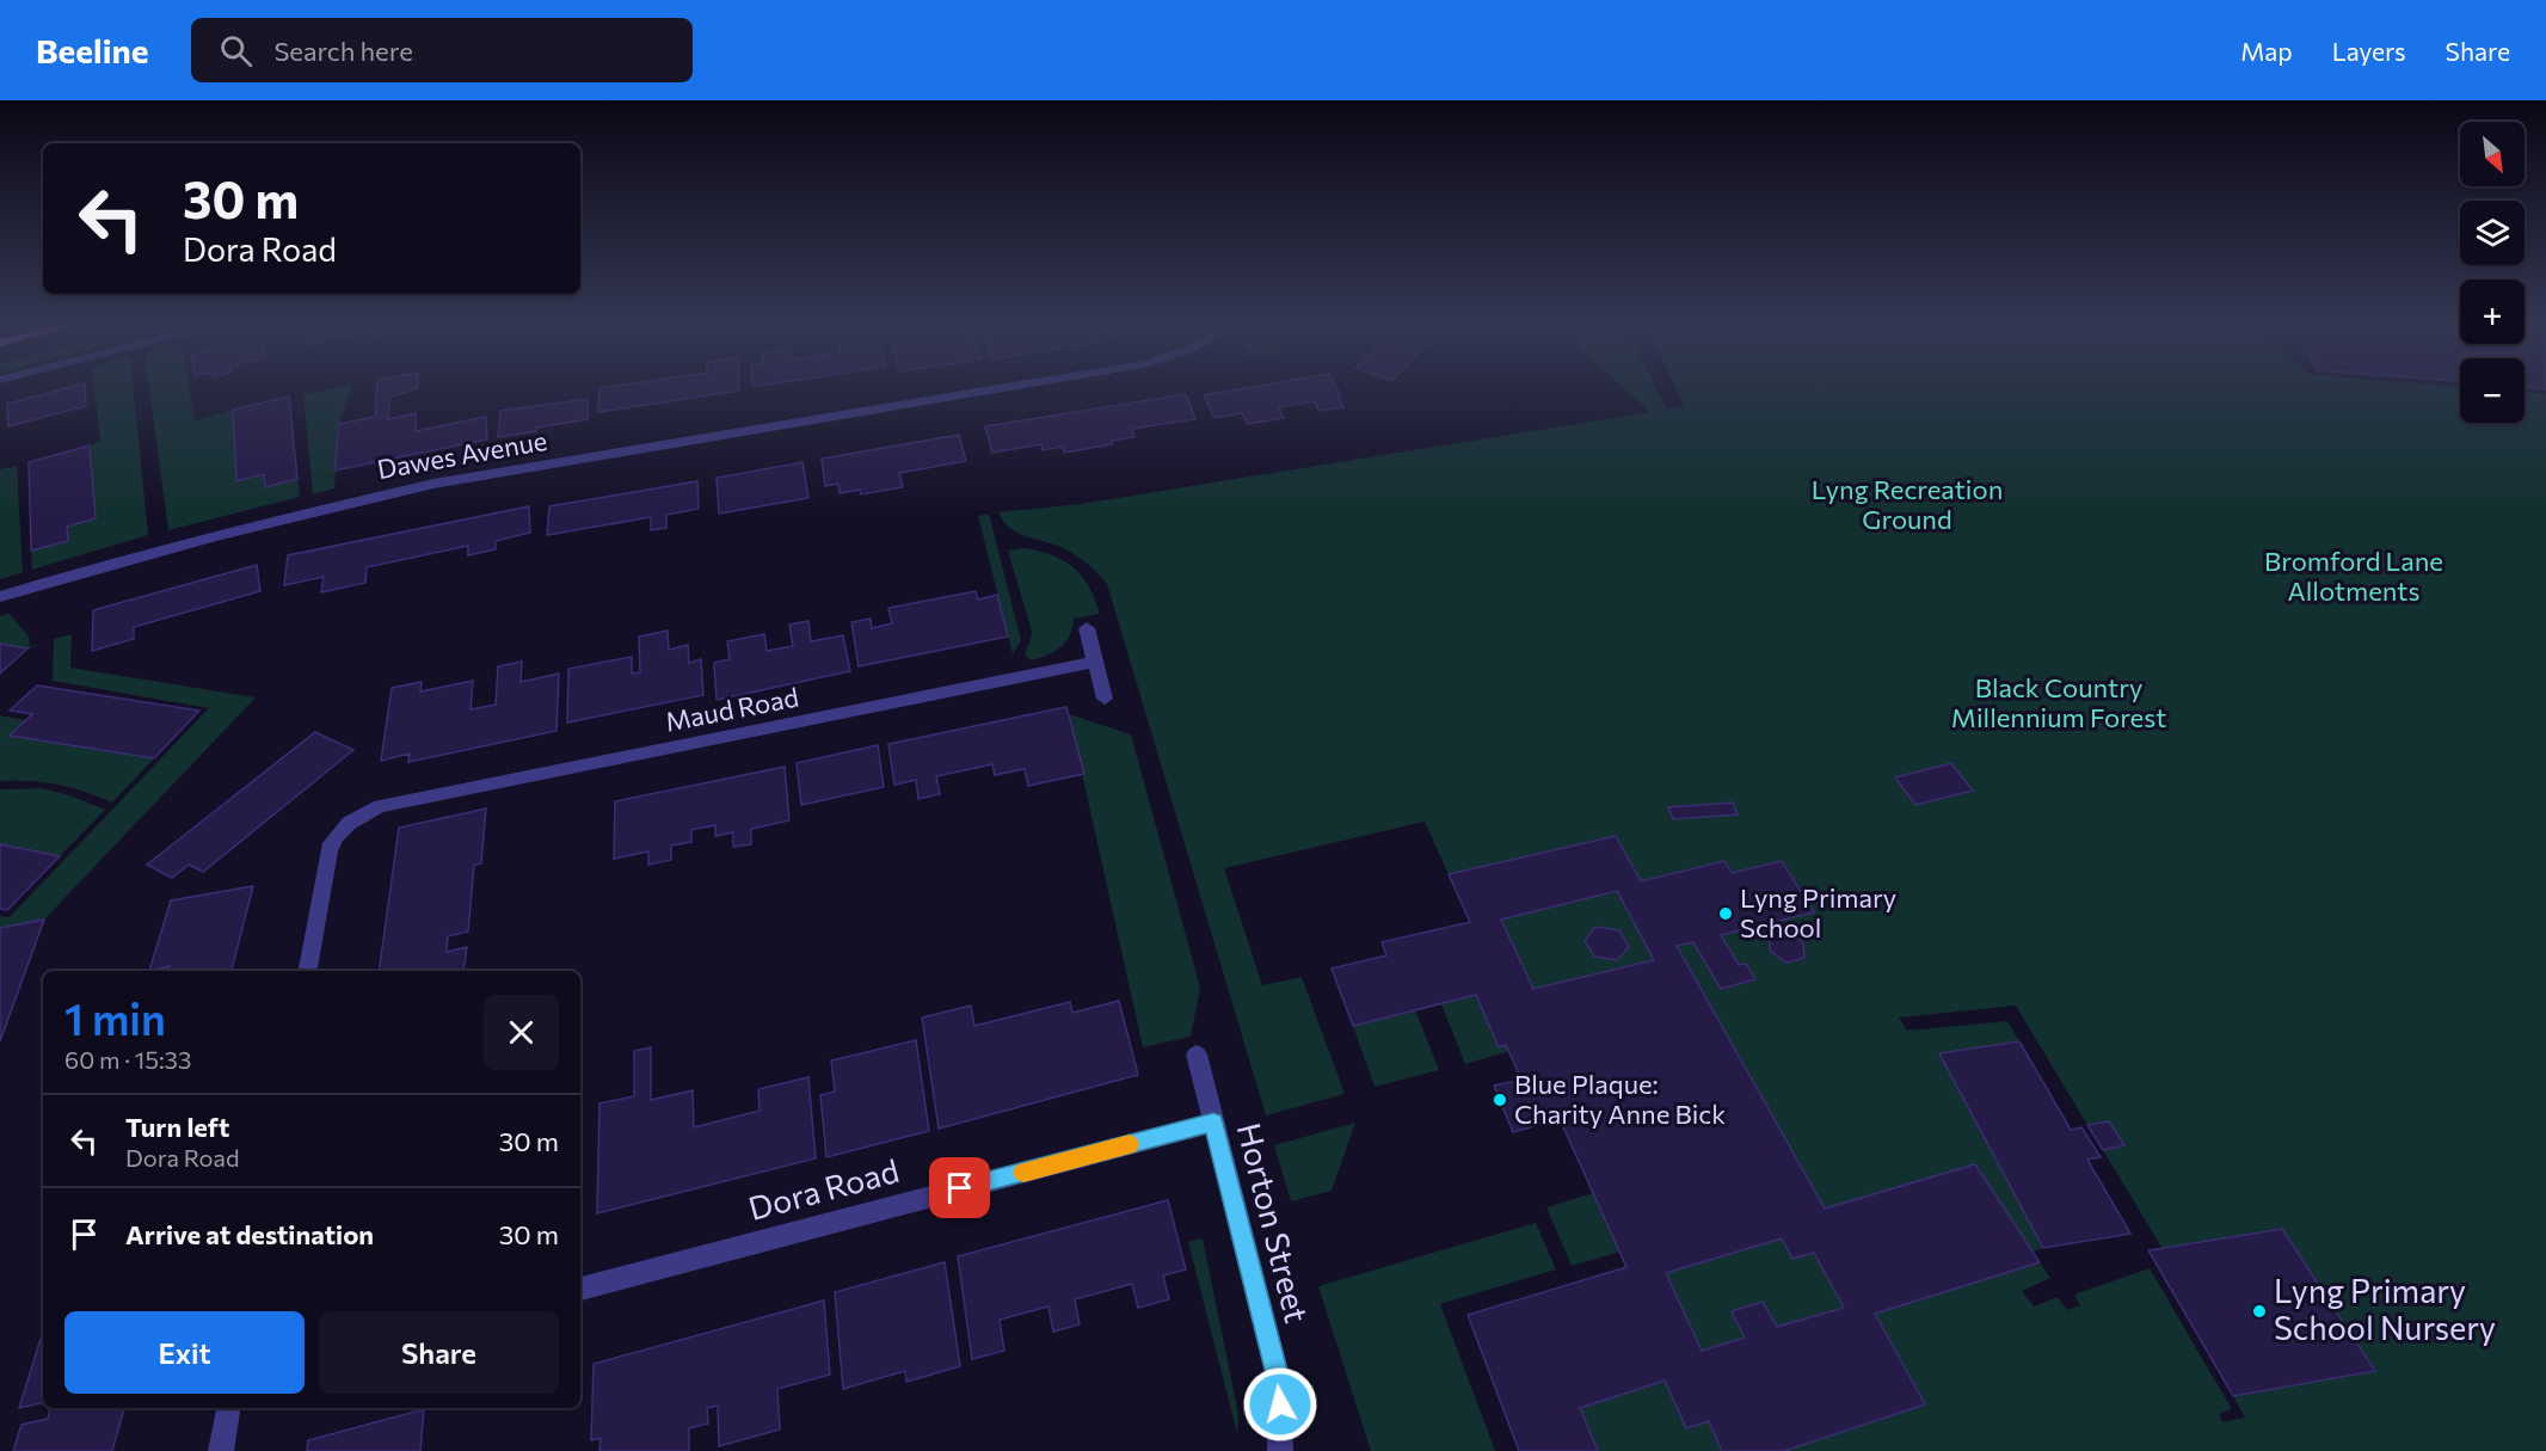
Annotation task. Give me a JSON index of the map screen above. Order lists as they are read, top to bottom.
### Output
{
  "streets": {
    "street": [
      "Dawes Avenue",
      "Maud Road",
      "Dora Road",
      "Horton Street"
    ]
  },
  "crossings": [
    ["Dora Road", "Horton Street"]
  ],
  "parks": ["Lyng Recreation Ground", "Bromford Lane Allotments", "Black Country Millennium Forest"],
  "places": ["Lyng Primary School", "Blue Plaque: Charity Anne Bick", "Lyng Primary School Nursery"],
  "north": "bottom right",
  "page": {
    "header": "Beeline",
    "search": "Search here",
    "nav": ["Map", "Layers", "Share"],
    "map_buttons": ["+", "−"],
    "turn": ["30 m", "Dora Road"],
    "heading": ["1 min", "60 m · 15:33"],
    "list": [
      {
        "name": "Turn left",
        "note": "Dora Road",
        "value": "30 m"
      },
      {
        "name": "Arrive at destination",
        "value": "30 m"
      }
    ],
    "buttons": ["Exit", "Share"]
  }
}
